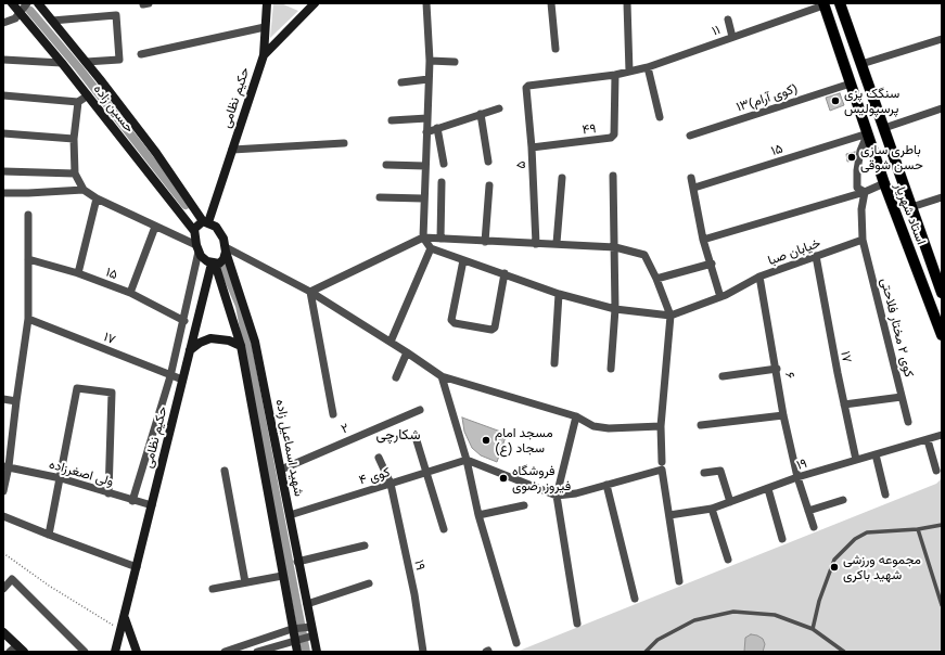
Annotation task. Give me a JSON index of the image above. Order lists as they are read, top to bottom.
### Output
{
  "streets": {
    "main road": ["استاد شهریار"],
    "street": [
      "۱۱",
      "حکیم نظامی",
      "۱۳(کوی آرام)",
      "حسین زاده",
      "۴۹",
      "۱۵",
      "۵",
      "خیابان صبا",
      "کوی ۲ مختار فلاحتی",
      "۱۷",
      "۶",
      "۲",
      "شهید اسماعیل زاده",
      "۱۹",
      "ولی اصغرزاده",
      "کوی ۴"
    ]
  },
  "crossings": [
    ["۱۱", "۴۹"],
    ["۱۱", "۵"],
    ["۱۱", "استاد شهریار"],
    ["حکیم نظامی", "حسین زاده"],
    ["حکیم نظامی", "۱۷"],
    ["حکیم نظامی", "شهید اسماعیل زاده"],
    ["حکیم نظامی", "ولی اصغرزاده"],
    ["۱۳(کوی آرام)", "استاد شهریار"],
    ["حسین زاده", "شهید اسماعیل زاده"],
    ["۴۹", "۵"],
    ["۱۵", "استاد شهریار"],
    ["خیابان صبا", "کوی ۲ مختار فلاحتی"],
    ["خیابان صبا", "۱۷"],
    ["خیابان صبا", "۶"],
    ["۱۷", "۱۹"],
    ["۶", "۱۹"],
    ["۲", "شهید اسماعیل زاده"],
    ["شهید اسماعیل زاده", "کوی ۴"],
    ["۱۹", "کوی ۴"]
  ],
  "districts": ["شکارچی"],
  "places": [
    "سنگک پزی پرسپولیس",
    "باطری سازی حسن شوقی",
    "مسجد امام سجاد (ع)",
    "فروشگاه فیروز رضوی",
    "مجموعه ورزشی شهید باکری"
  ]
}
